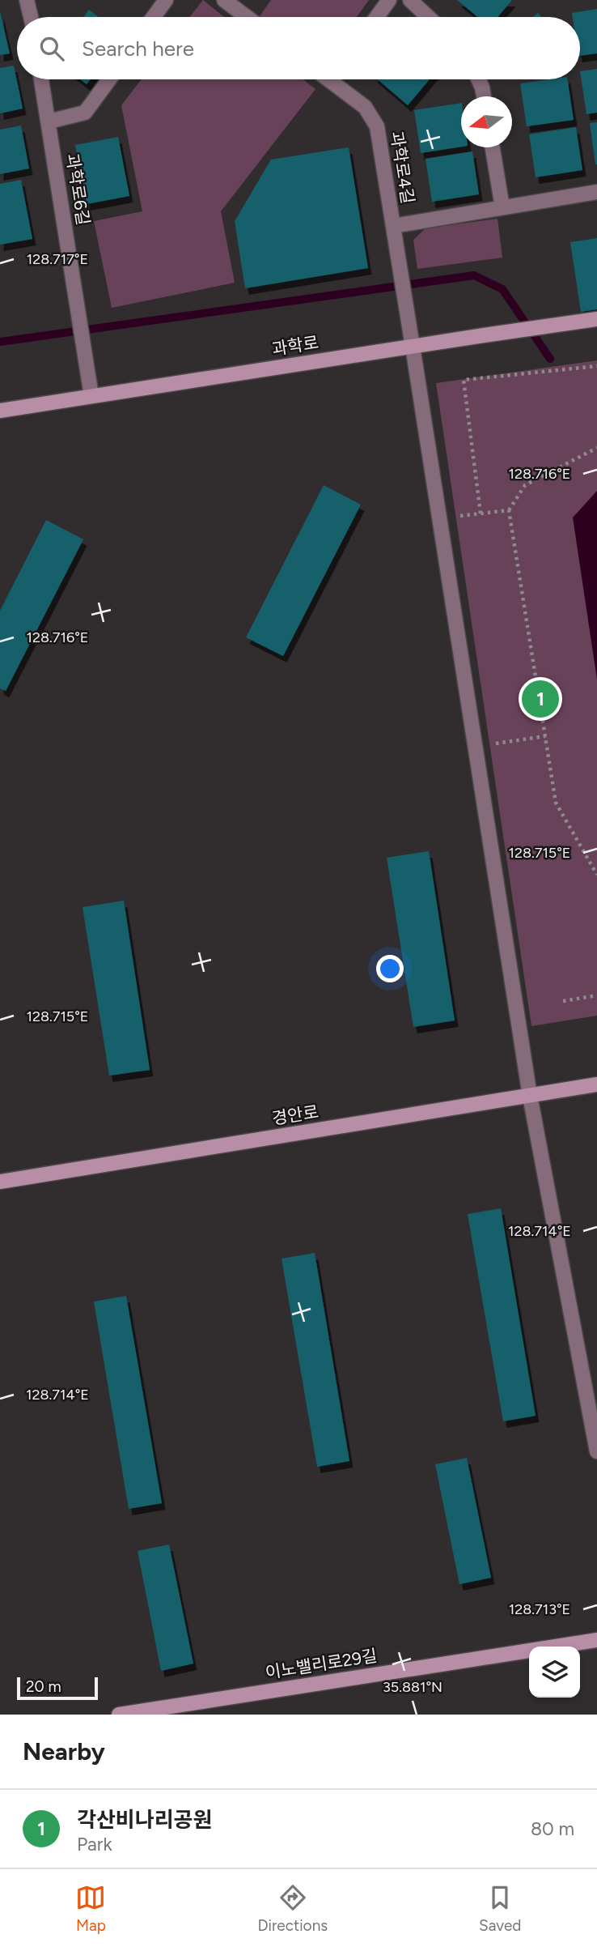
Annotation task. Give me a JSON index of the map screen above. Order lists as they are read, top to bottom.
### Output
{
  "streets": {
    "street": [
      "과학로4길",
      "과학로6길",
      "과학로",
      "경안로",
      "이노밸리로29길"
    ]
  },
  "crossings": [
    ["과학로4길", "과학로"],
    ["과학로6길", "과학로"]
  ],
  "scale_bar": "20 m",
  "north": "left",
  "page": {
    "search": "Search here",
    "pins": "1",
    "scale": "20 m",
    "heading": "Nearby",
    "list": [
      {
        "mark": "1",
        "name": "각산비나리공원",
        "note": "Park",
        "value": "80 m"
      }
    ],
    "nav": ["Map", "Directions", "Saved"]
  },
  "coordinates": [
    "128.717°E",
    "128.716°E",
    "128.715°E",
    "128.714°E",
    "128.713°E",
    "35.881°N"
  ]
}
